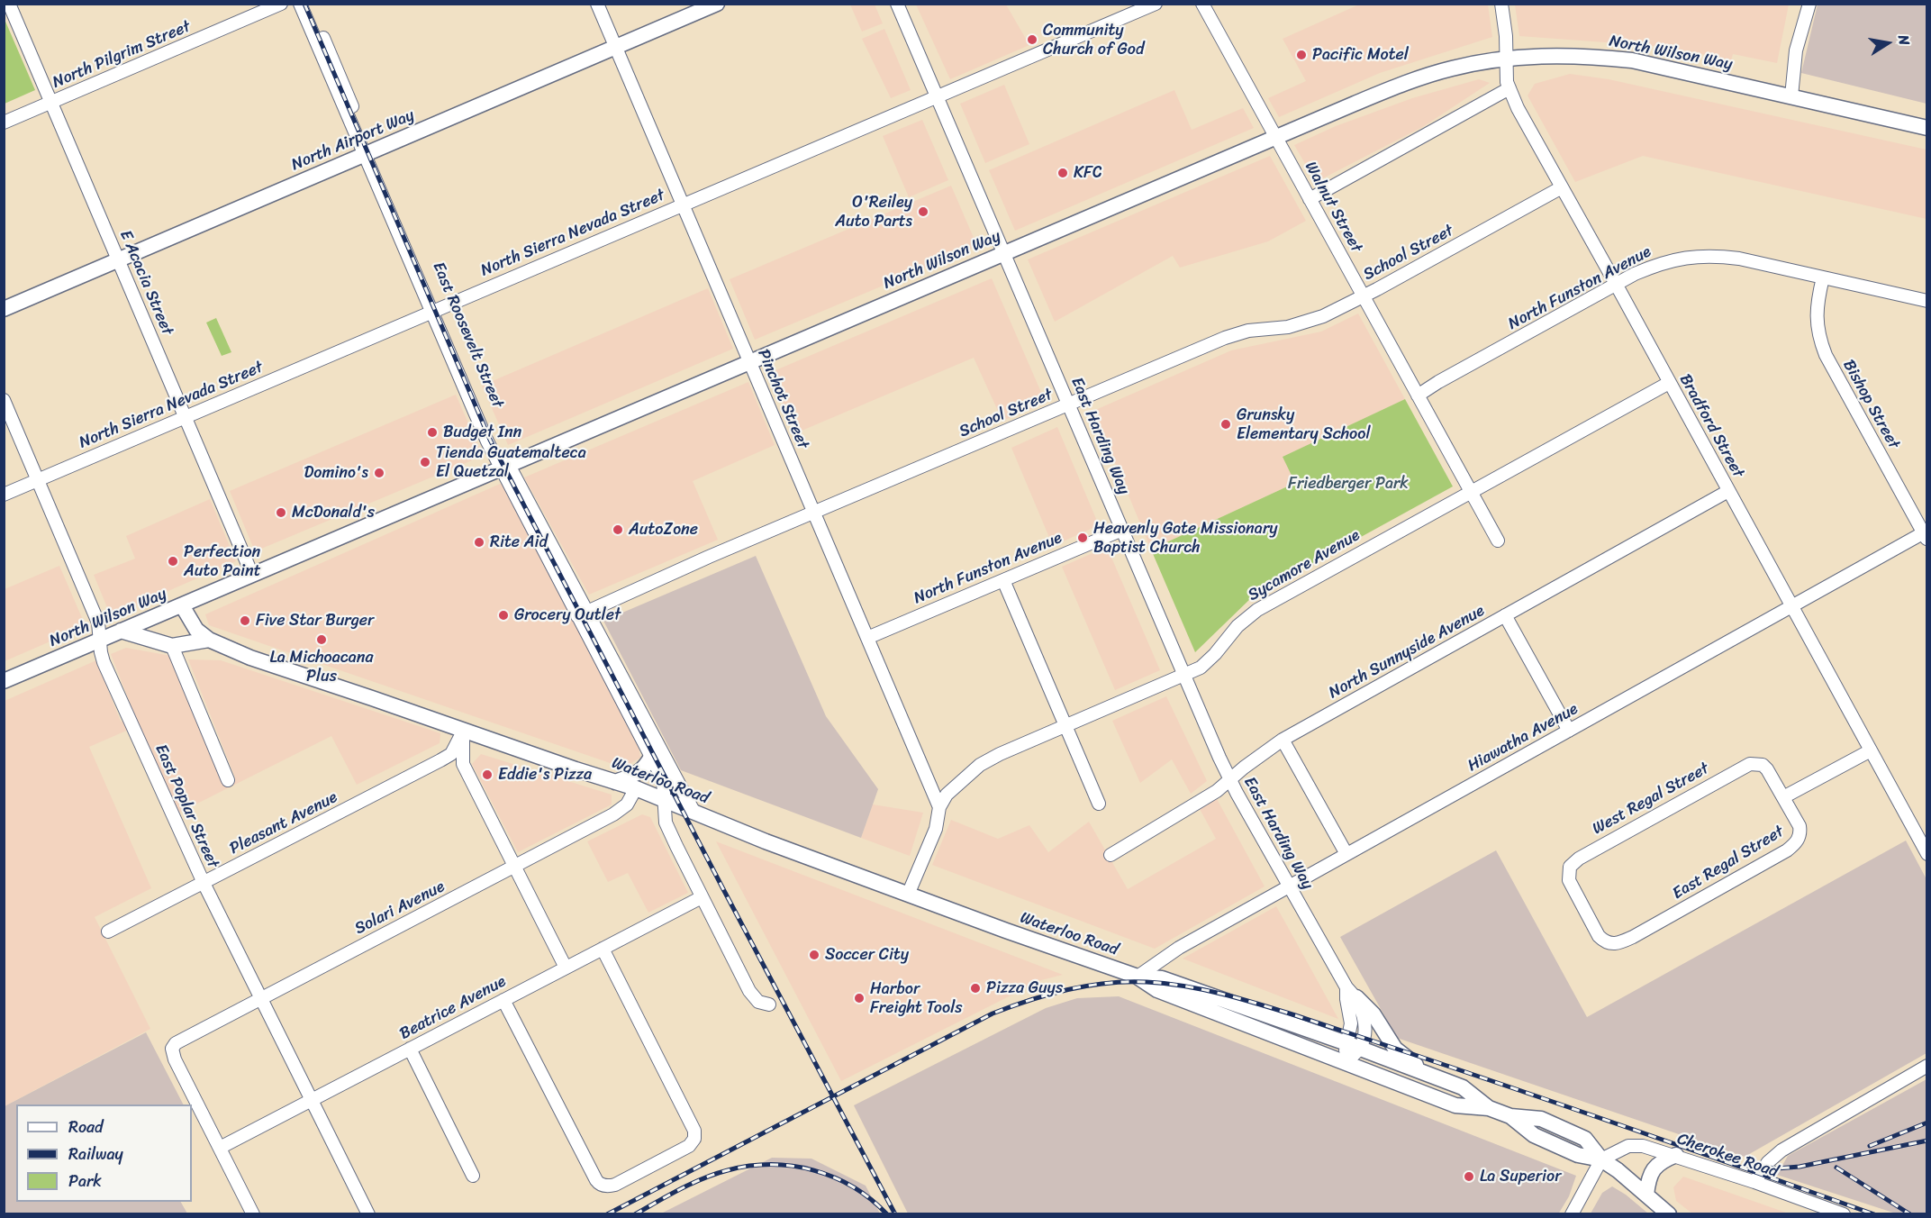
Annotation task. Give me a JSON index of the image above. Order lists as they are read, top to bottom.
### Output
{
  "streets": {
    "main road": ["North Wilson Way", "North Airport Way", "Waterloo Road"],
    "street": [
      "North Pilgrim Street",
      "Walnut Street",
      "North Sierra Nevada Street",
      "School Street",
      "E Acacia Street",
      "North Funston Avenue",
      "East Roosevelt Street",
      "Pinchot Street",
      "Bishop Street",
      "Bradford Street",
      "East Harding Way",
      "Sycamore Avenue",
      "North Sunnyside Avenue",
      "Hiawatha Avenue",
      "West Regal Street",
      "East Poplar Street",
      "Pleasant Avenue",
      "East Regal Street",
      "Solari Avenue",
      "Beatrice Avenue",
      "Cherokee Road"
    ]
  },
  "crossings": [
    ["North Wilson Way", "Walnut Street"],
    ["North Wilson Way", "E Acacia Street"],
    ["North Wilson Way", "East Roosevelt Street"],
    ["North Wilson Way", "Pinchot Street"],
    ["North Wilson Way", "Bradford Street"],
    ["North Wilson Way", "East Harding Way"],
    ["North Wilson Way", "Waterloo Road"],
    ["North Wilson Way", "East Poplar Street"],
    ["North Pilgrim Street", "E Acacia Street"],
    ["North Airport Way", "E Acacia Street"],
    ["North Airport Way", "East Roosevelt Street"],
    ["North Airport Way", "Pinchot Street"],
    ["Walnut Street", "School Street"],
    ["Walnut Street", "North Funston Avenue"],
    ["Walnut Street", "Sycamore Avenue"],
    ["North Sierra Nevada Street", "E Acacia Street"],
    ["North Sierra Nevada Street", "East Roosevelt Street"],
    ["North Sierra Nevada Street", "Pinchot Street"],
    ["North Sierra Nevada Street", "East Harding Way"],
    ["North Sierra Nevada Street", "East Poplar Street"],
    ["School Street", "East Roosevelt Street"],
    ["School Street", "Pinchot Street"],
    ["School Street", "Bradford Street"],
    ["School Street", "East Harding Way"],
    ["North Funston Avenue", "Pinchot Street"],
    ["North Funston Avenue", "Bishop Street"],
    ["North Funston Avenue", "Bradford Street"],
    ["North Funston Avenue", "East Harding Way"],
    ["East Roosevelt Street", "Waterloo Road"],
    ["East Roosevelt Street", "Beatrice Avenue"],
    ["Pinchot Street", "Sycamore Avenue"],
    ["Bishop Street", "Hiawatha Avenue"],
    ["Bradford Street", "Sycamore Avenue"],
    ["Bradford Street", "North Sunnyside Avenue"],
    ["Bradford Street", "Hiawatha Avenue"],
    ["East Harding Way", "Sycamore Avenue"],
    ["East Harding Way", "North Sunnyside Avenue"],
    ["East Harding Way", "Hiawatha Avenue"],
    ["East Harding Way", "Waterloo Road"],
    ["Sycamore Avenue", "Waterloo Road"],
    ["Hiawatha Avenue", "Waterloo Road"],
    ["Waterloo Road", "Pleasant Avenue"],
    ["Waterloo Road", "Solari Avenue"],
    ["Waterloo Road", "Cherokee Road"],
    ["West Regal Street", "East Regal Street"],
    ["East Poplar Street", "Pleasant Avenue"],
    ["East Poplar Street", "Solari Avenue"],
    ["East Poplar Street", "Beatrice Avenue"],
    ["Solari Avenue", "Beatrice Avenue"]
  ],
  "parks": ["Friedberger Park"],
  "places": [
    "Community Church of God",
    "Pacific Motel",
    "KFC",
    "O'Reiley Auto Parts",
    "Grunsky Elementary School",
    "Budget Inn",
    "Tienda Guatemalteca El Quetzal",
    "Domino's",
    "McDonald's",
    "AutoZone",
    "Heavenly Gate Missionary Baptist Church",
    "Rite Aid",
    "Perfection Auto Paint",
    "Grocery Outlet",
    "Five Star Burger",
    "La Michoacana Plus",
    "Eddie's Pizza",
    "Soccer City",
    "Pizza Guys",
    "Harbor Freight Tools",
    "La Superior"
  ],
  "legend": ["Road", "Railway", "Park"],
  "north": "right"
}
